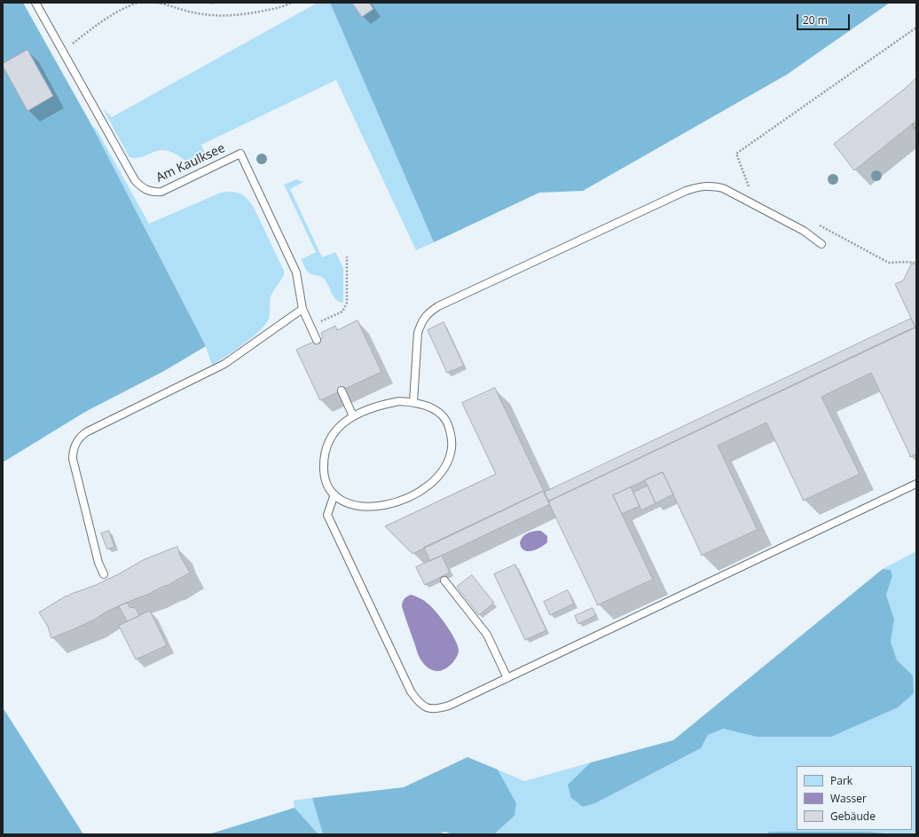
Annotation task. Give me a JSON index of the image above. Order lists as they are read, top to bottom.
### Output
{
  "streets": {
    "lane": ["Am Kaulksee"]
  },
  "legend": ["Park", "Wasser", "Gebäude"],
  "scale_bar": "20 m"
}
